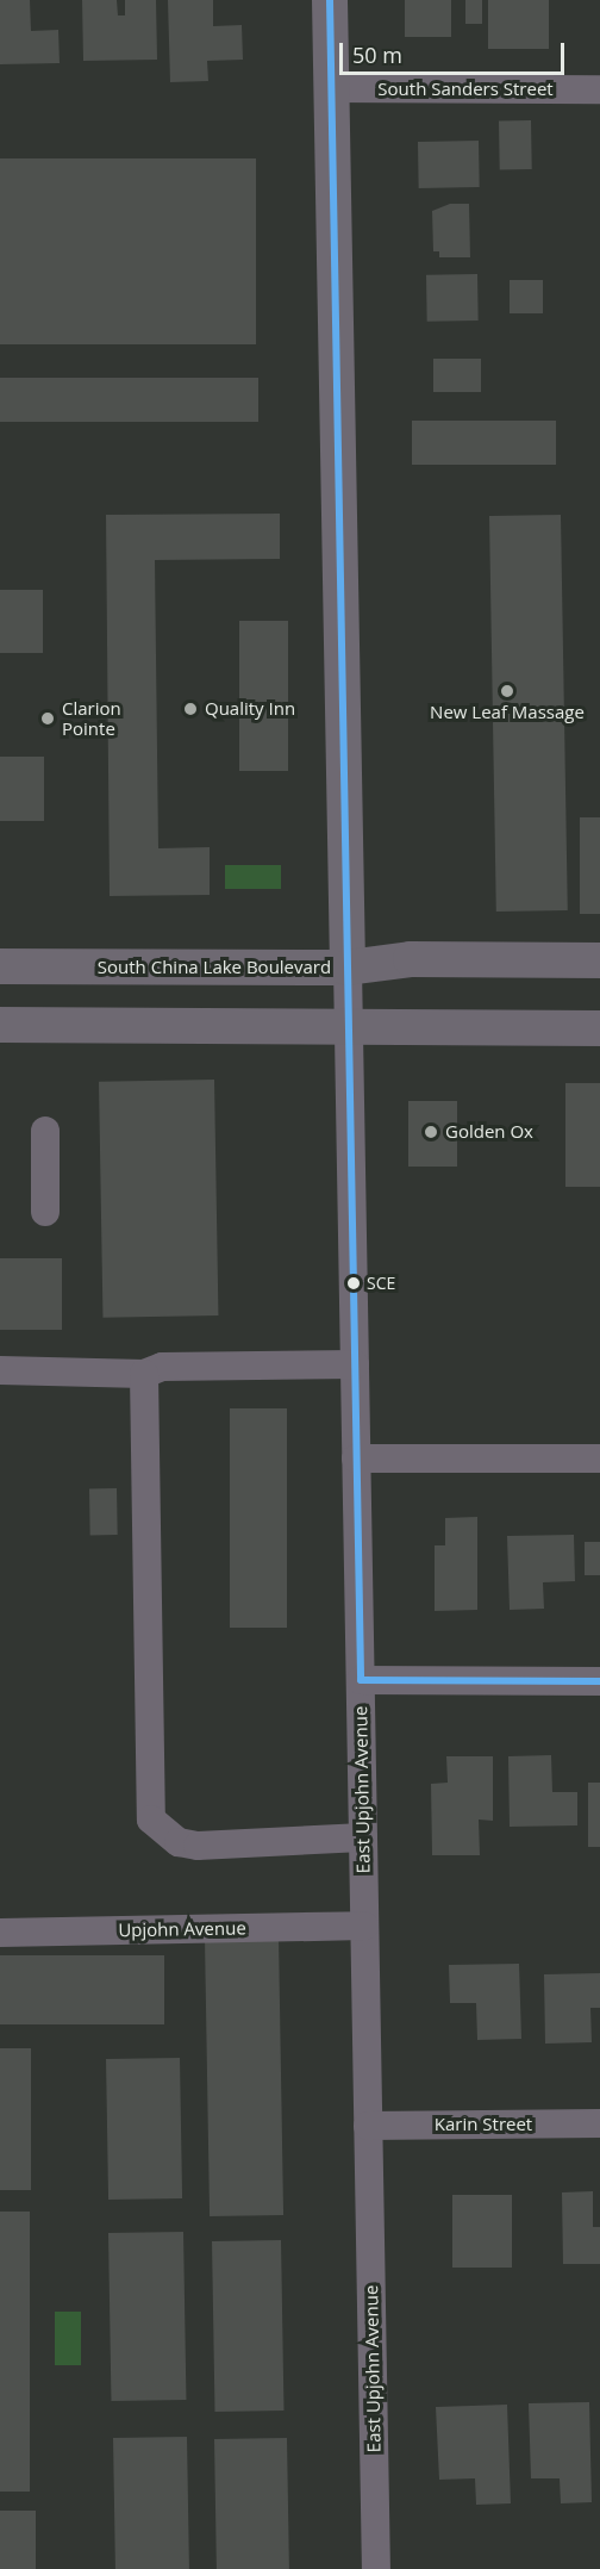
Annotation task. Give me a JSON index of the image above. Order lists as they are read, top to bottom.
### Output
{
  "streets": {
    "main road": ["South China Lake Boulevard"],
    "street": [
      "South Sanders Street",
      "East Upjohn Avenue",
      "Upjohn Avenue",
      "Karin Street"
    ]
  },
  "crossings": [
    ["South China Lake Boulevard", "East Upjohn Avenue"],
    ["East Upjohn Avenue", "Upjohn Avenue"],
    ["East Upjohn Avenue", "Karin Street"]
  ],
  "places": [
    "New Leaf Massage",
    "Quality Inn",
    "Clarion Pointe",
    "Golden Ox",
    "SCE"
  ],
  "scale_bar": "50 m"
}
